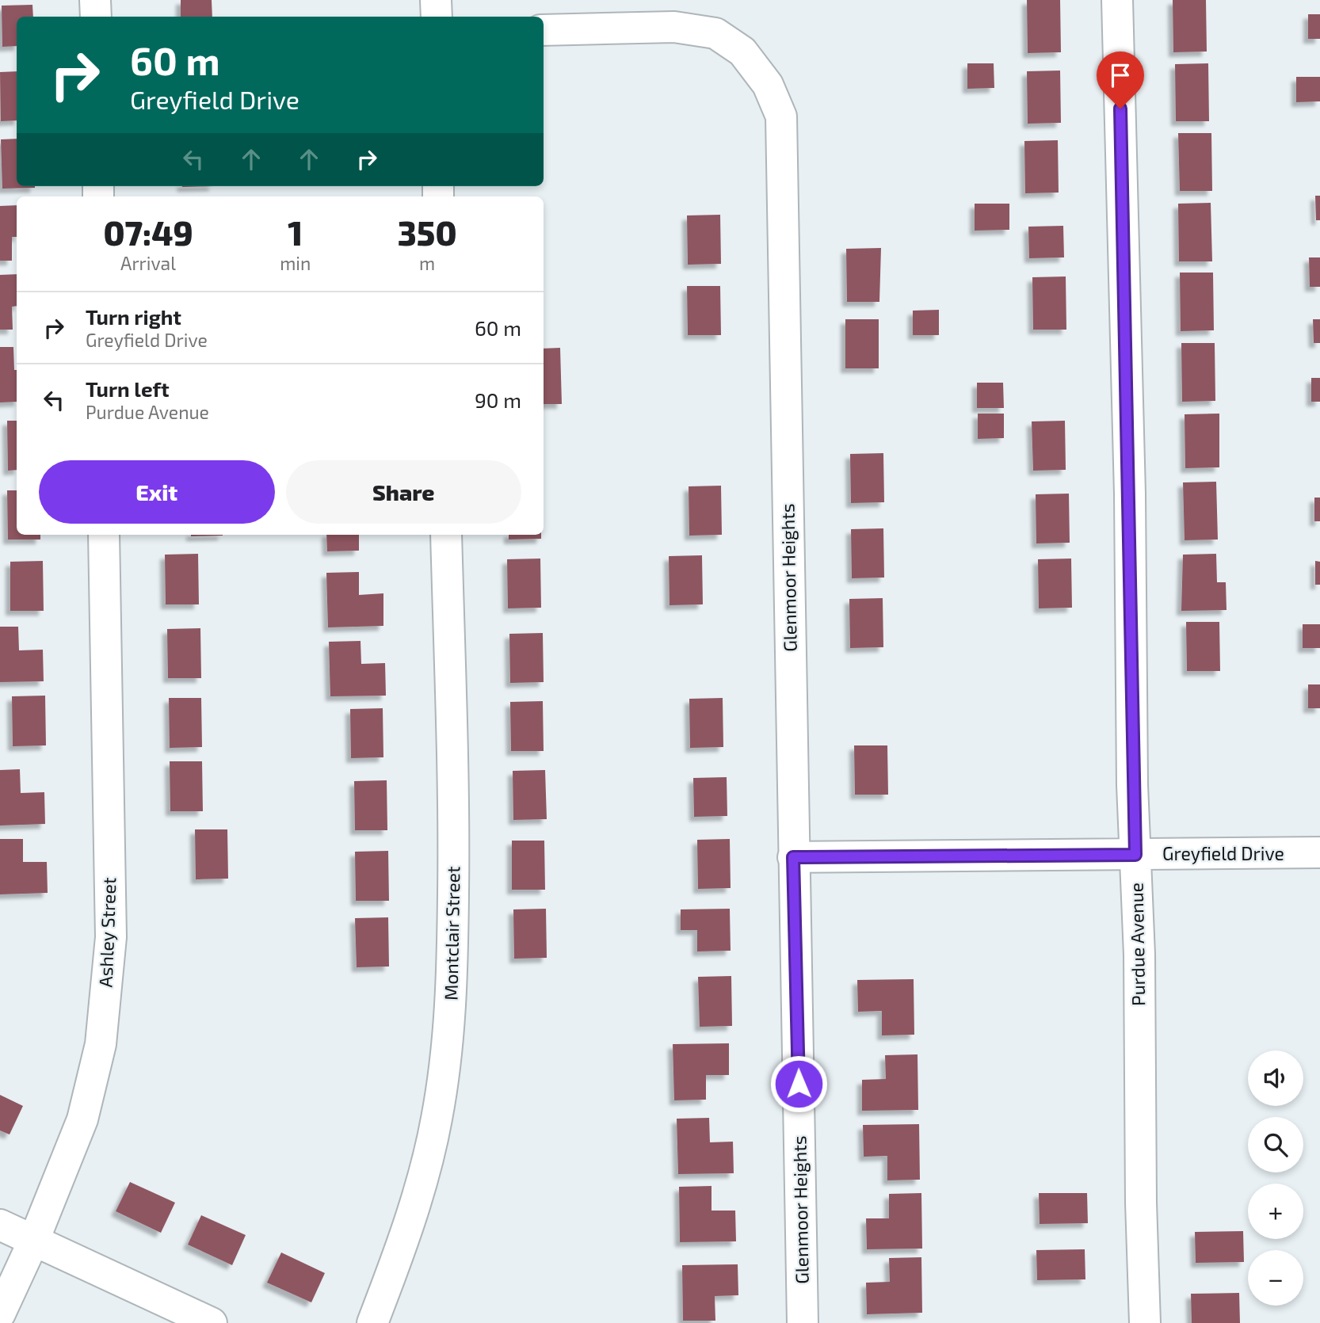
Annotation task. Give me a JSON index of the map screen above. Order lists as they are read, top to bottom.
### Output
{
  "streets": {
    "street": [
      "Glenmoor Heights",
      "Greyfield Drive",
      "Ashley Street",
      "Montclair Street",
      "Purdue Avenue"
    ]
  },
  "crossings": [
    ["Glenmoor Heights", "Greyfield Drive"],
    ["Greyfield Drive", "Purdue Avenue"]
  ],
  "page": {
    "turn": ["60 m", "Greyfield Drive"],
    "eta": [
      "07:49",
      "Arrival",
      "1",
      "min",
      "350",
      "m"
    ],
    "list": [
      {
        "name": "Turn right",
        "note": "Greyfield Drive",
        "value": "60 m"
      },
      {
        "name": "Turn left",
        "note": "Purdue Avenue",
        "value": "90 m"
      }
    ],
    "buttons": ["Exit", "Share"],
    "map_buttons": ["+", "−"]
  }
}
